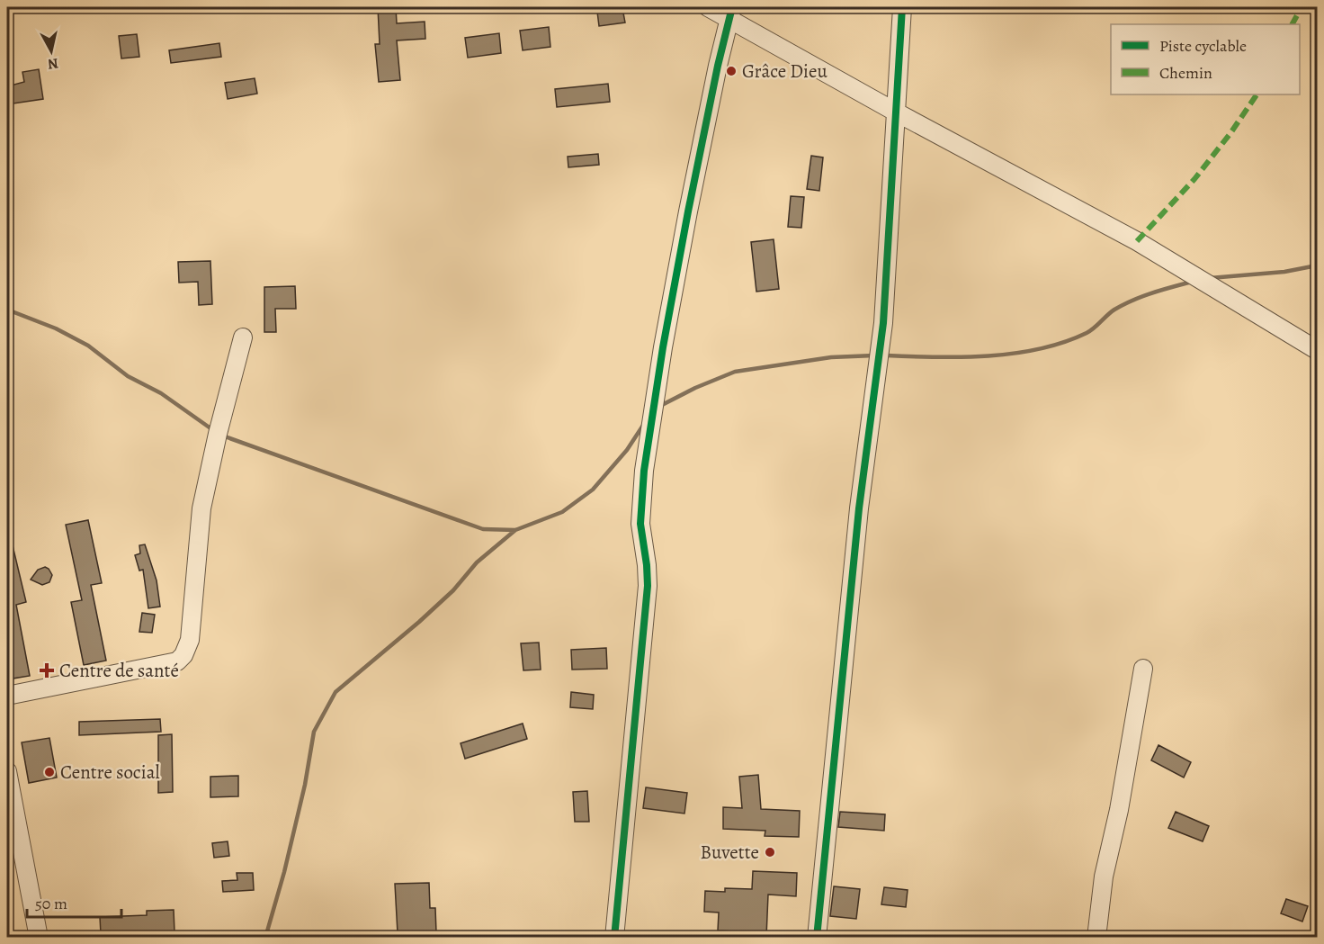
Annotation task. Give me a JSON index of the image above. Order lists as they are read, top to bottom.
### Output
{
  "places": {
    "other": ["Grâce Dieu", "Centre social", "Buvette"],
    "health": ["Centre de santé"]
  },
  "legend": ["Piste cyclable", "Chemin"],
  "scale_bar": "50 m",
  "north": "bottom"
}
